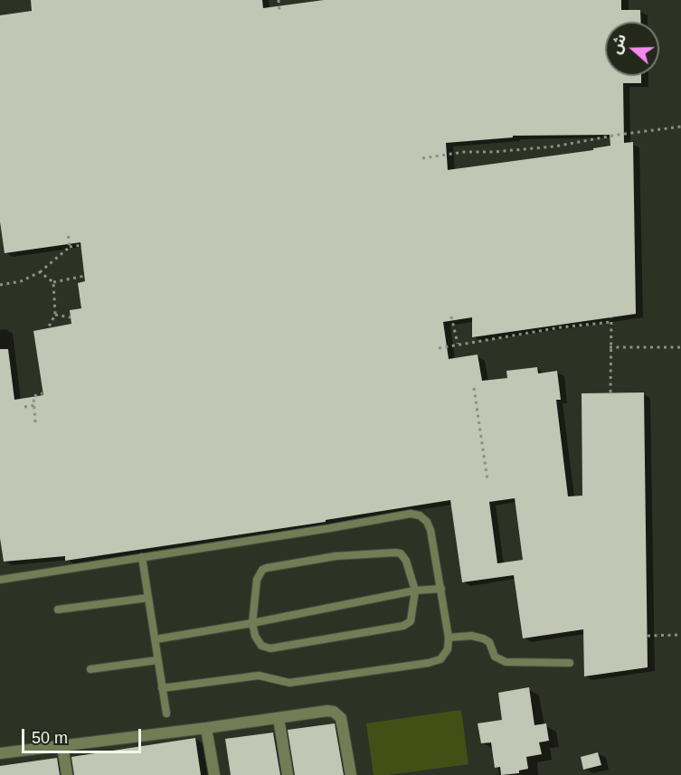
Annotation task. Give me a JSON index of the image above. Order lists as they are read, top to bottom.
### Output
{
  "scale_bar": "50 m",
  "north": "left"
}
